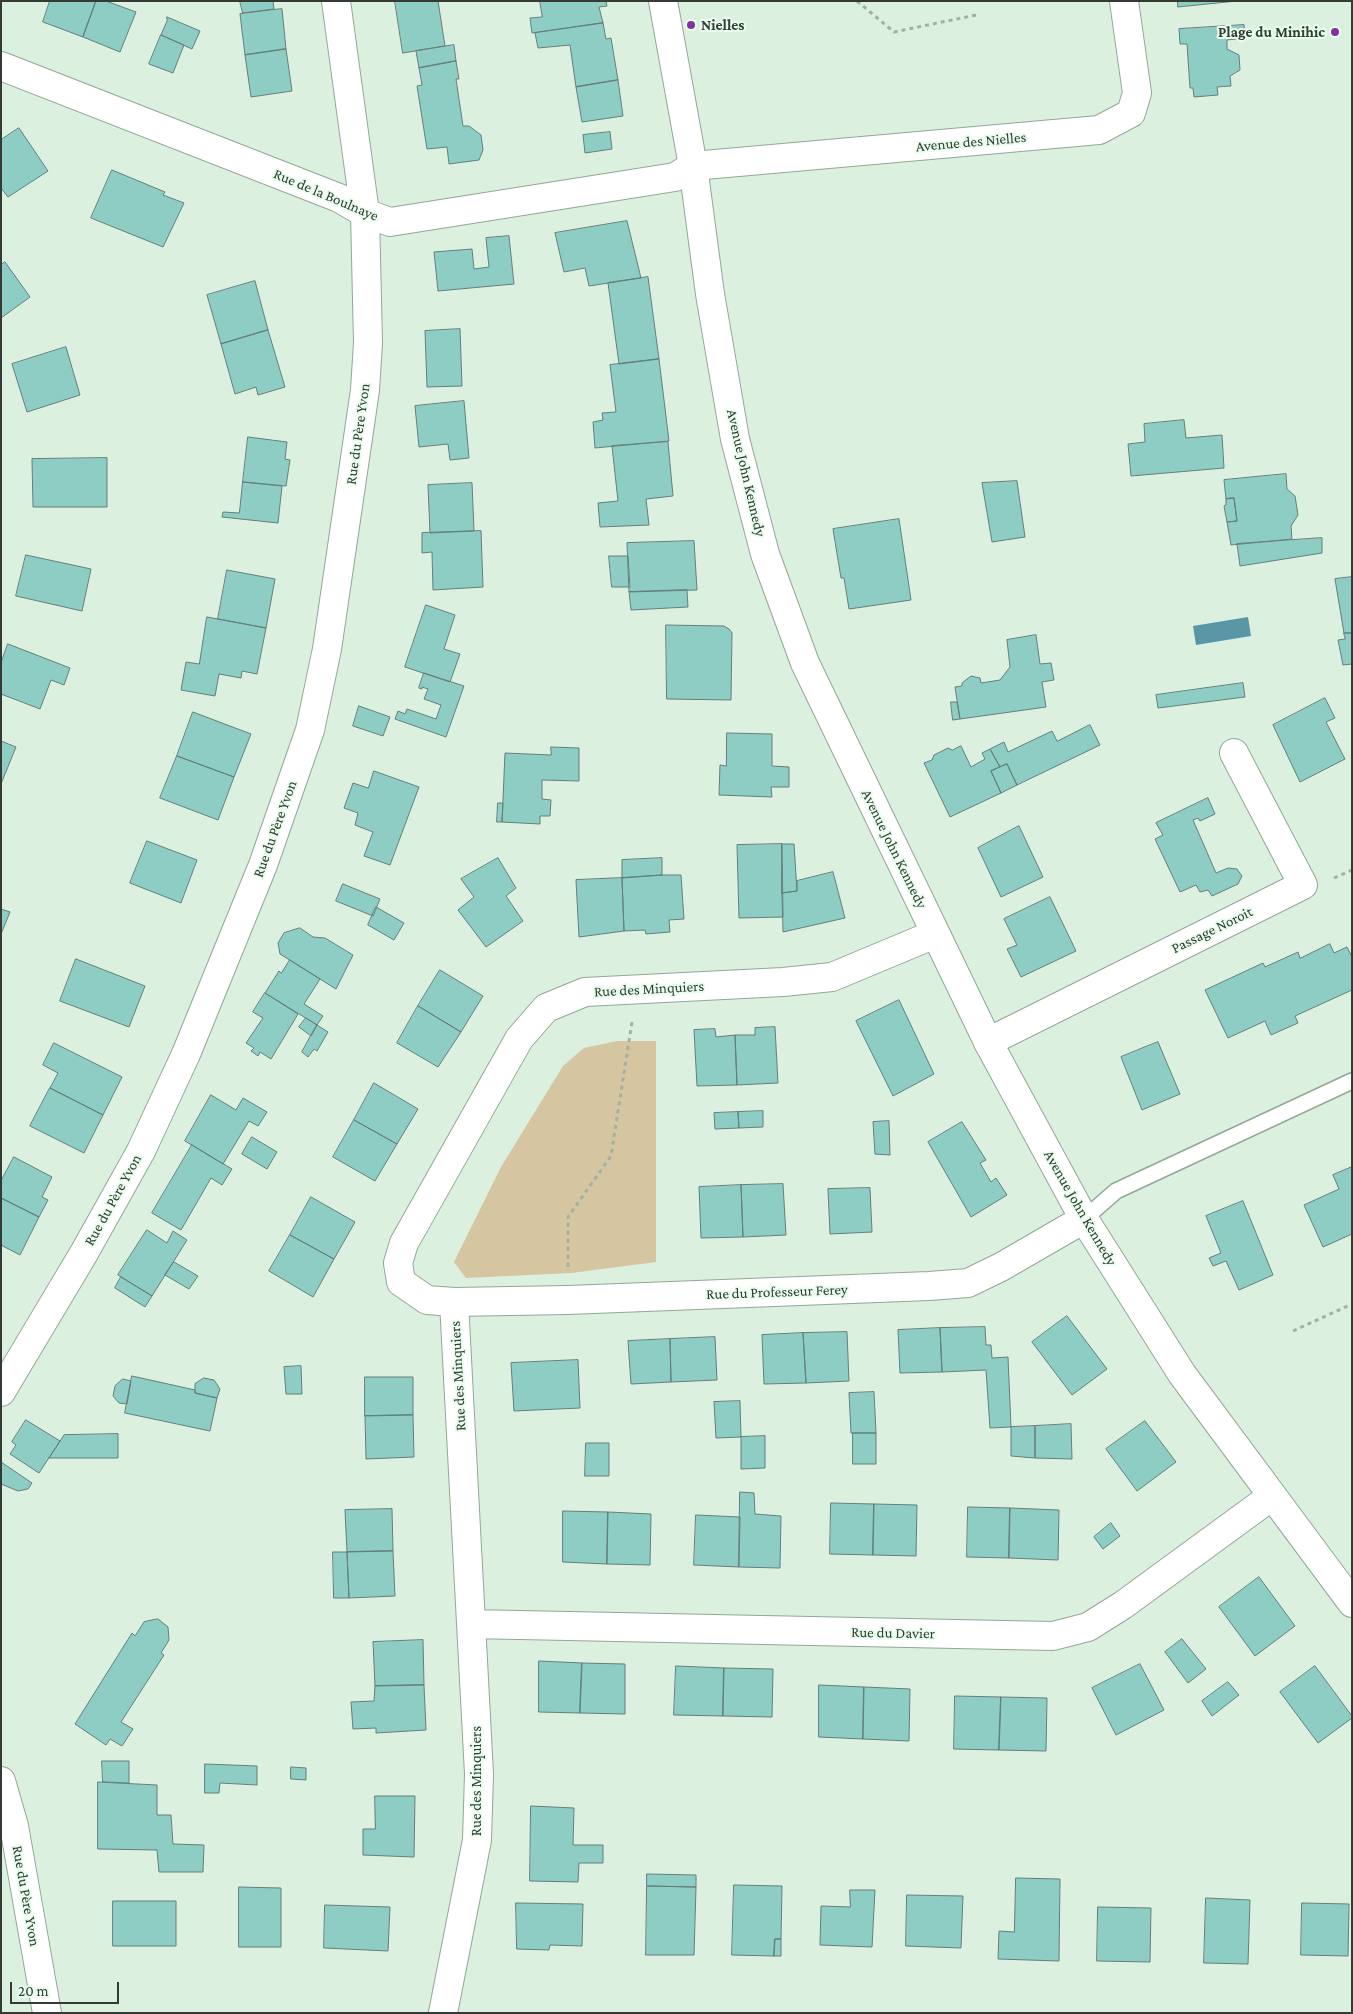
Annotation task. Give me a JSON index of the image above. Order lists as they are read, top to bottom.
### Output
{
  "streets": {
    "street": [
      "Avenue des Nielles",
      "Rue de la Boulnaye",
      "Rue du Père Yvon",
      "Avenue John Kennedy",
      "Passage Noroit",
      "Rue des Minquiers",
      "Rue du Professeur Ferey",
      "Rue du Davier"
    ]
  },
  "crossings": [
    ["Avenue des Nielles", "Rue de la Boulnaye"],
    ["Avenue des Nielles", "Avenue John Kennedy"],
    ["Rue de la Boulnaye", "Rue du Père Yvon"],
    ["Rue de la Boulnaye", "Avenue John Kennedy"],
    ["Avenue John Kennedy", "Passage Noroit"],
    ["Avenue John Kennedy", "Rue des Minquiers"],
    ["Avenue John Kennedy", "Rue du Professeur Ferey"],
    ["Avenue John Kennedy", "Rue du Davier"],
    ["Rue des Minquiers", "Rue du Professeur Ferey"],
    ["Rue des Minquiers", "Rue du Davier"]
  ],
  "places": ["Nielles", "Plage du Minihic"],
  "scale_bar": "20 m"
}
